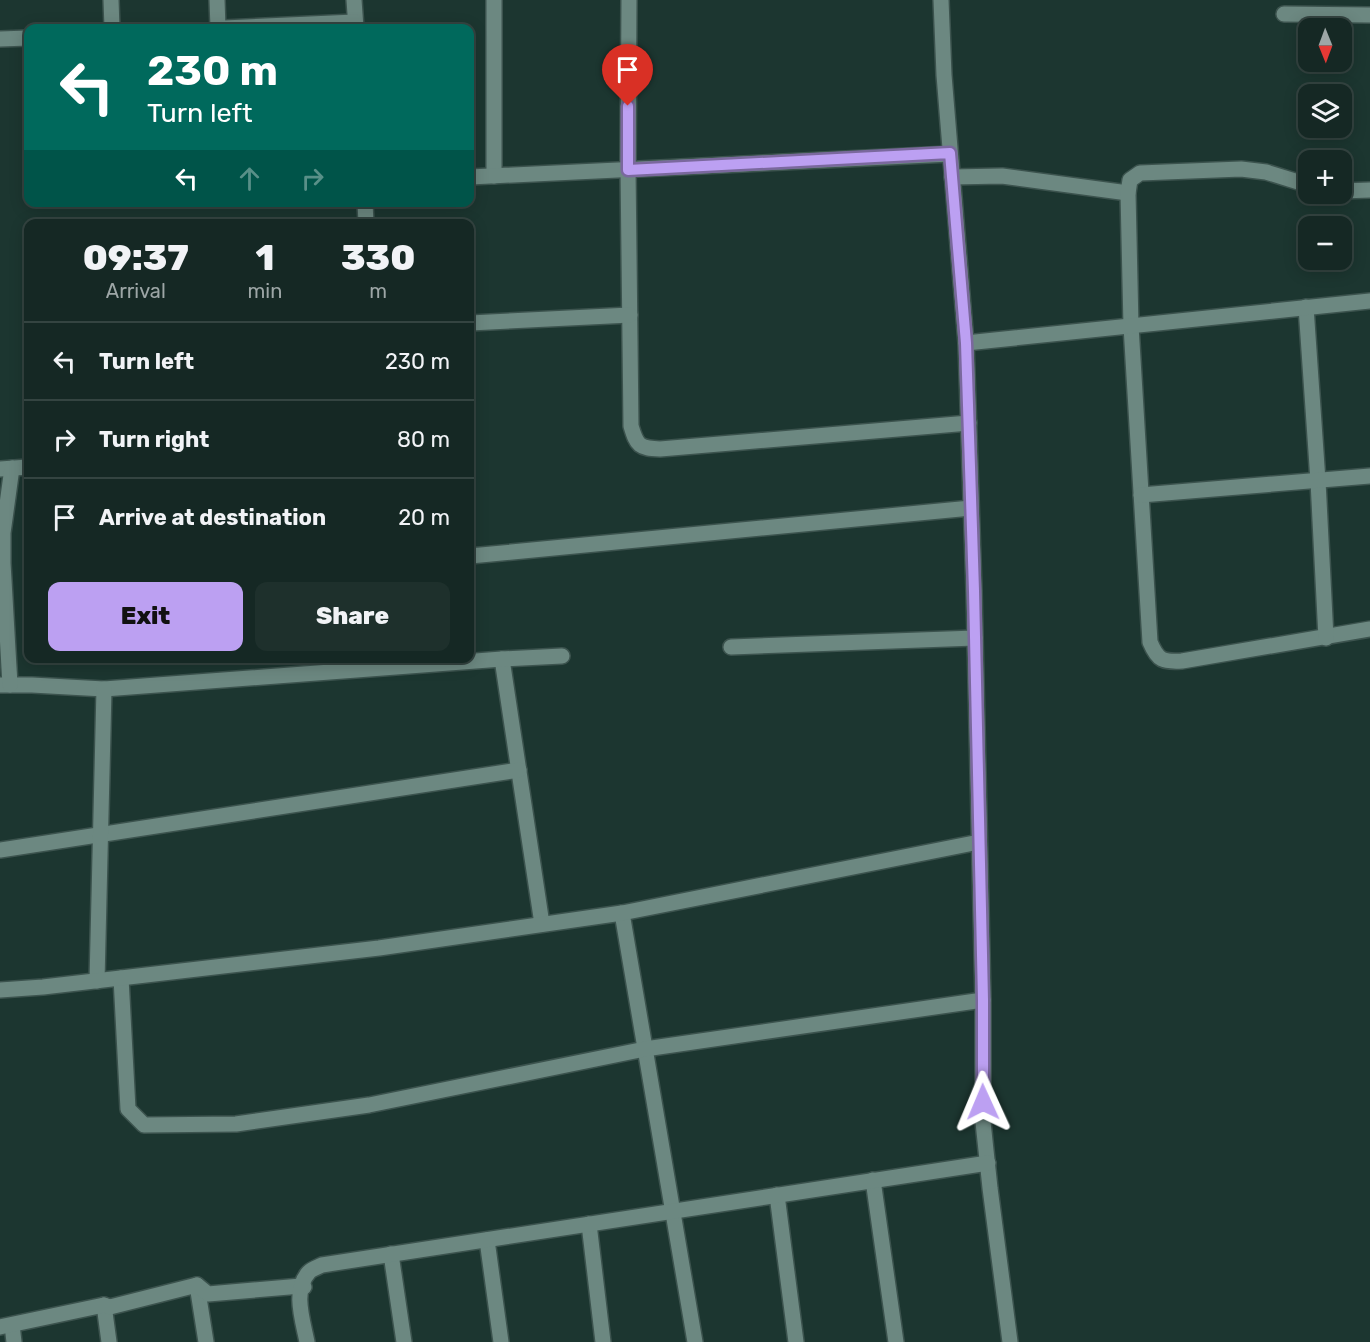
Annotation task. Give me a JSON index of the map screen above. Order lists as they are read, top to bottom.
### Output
{
  "north": "bottom",
  "page": {
    "map_buttons": ["+", "−"],
    "turn": ["230 m", "Turn left"],
    "eta": [
      "09:37",
      "Arrival",
      "1",
      "min",
      "330",
      "m"
    ],
    "list": [
      {
        "name": "Turn left",
        "value": "230 m"
      },
      {
        "name": "Turn right",
        "value": "80 m"
      },
      {
        "name": "Arrive at destination",
        "value": "20 m"
      }
    ],
    "buttons": ["Exit", "Share"]
  }
}
